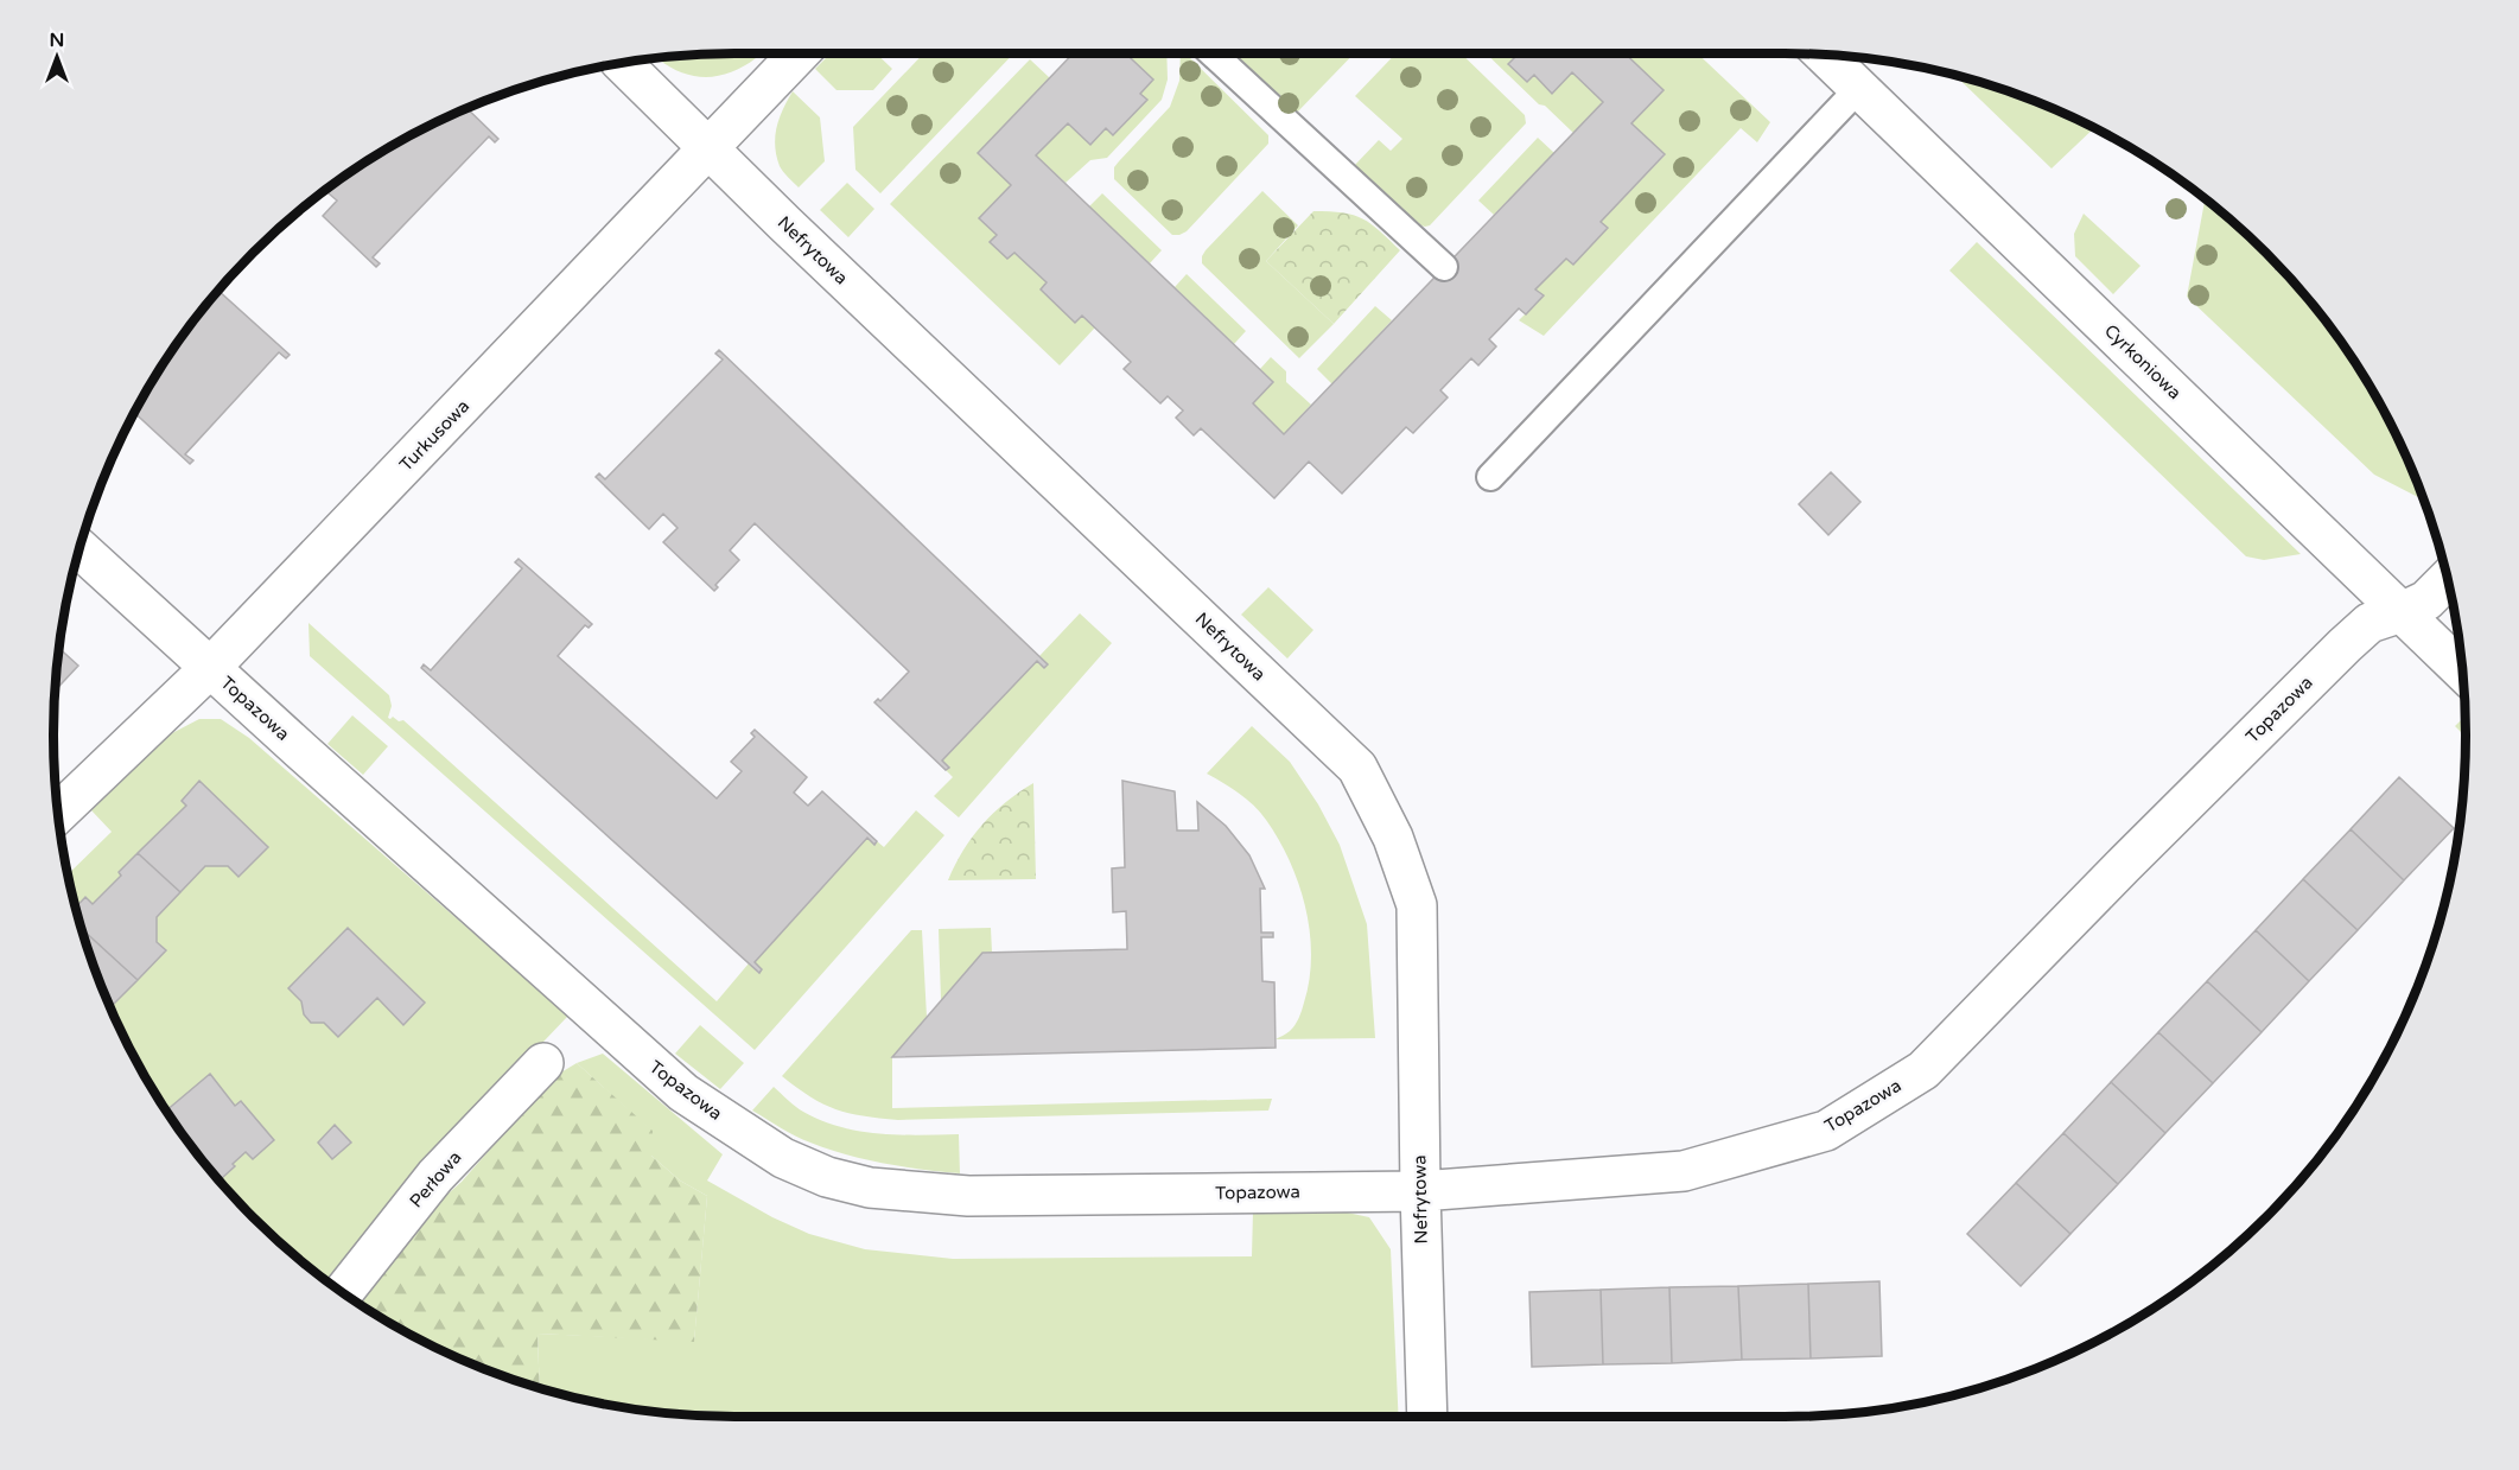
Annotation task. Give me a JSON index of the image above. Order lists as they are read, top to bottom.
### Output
{
  "streets": {
    "street": [
      "Nefrytowa",
      "Cyrkoniowa",
      "Turkusowa",
      "Topazowa",
      "Perłowa"
    ]
  },
  "crossings": [
    ["Nefrytowa", "Turkusowa"],
    ["Nefrytowa", "Topazowa"],
    ["Cyrkoniowa", "Topazowa"],
    ["Turkusowa", "Topazowa"]
  ],
  "north": "top"
}
